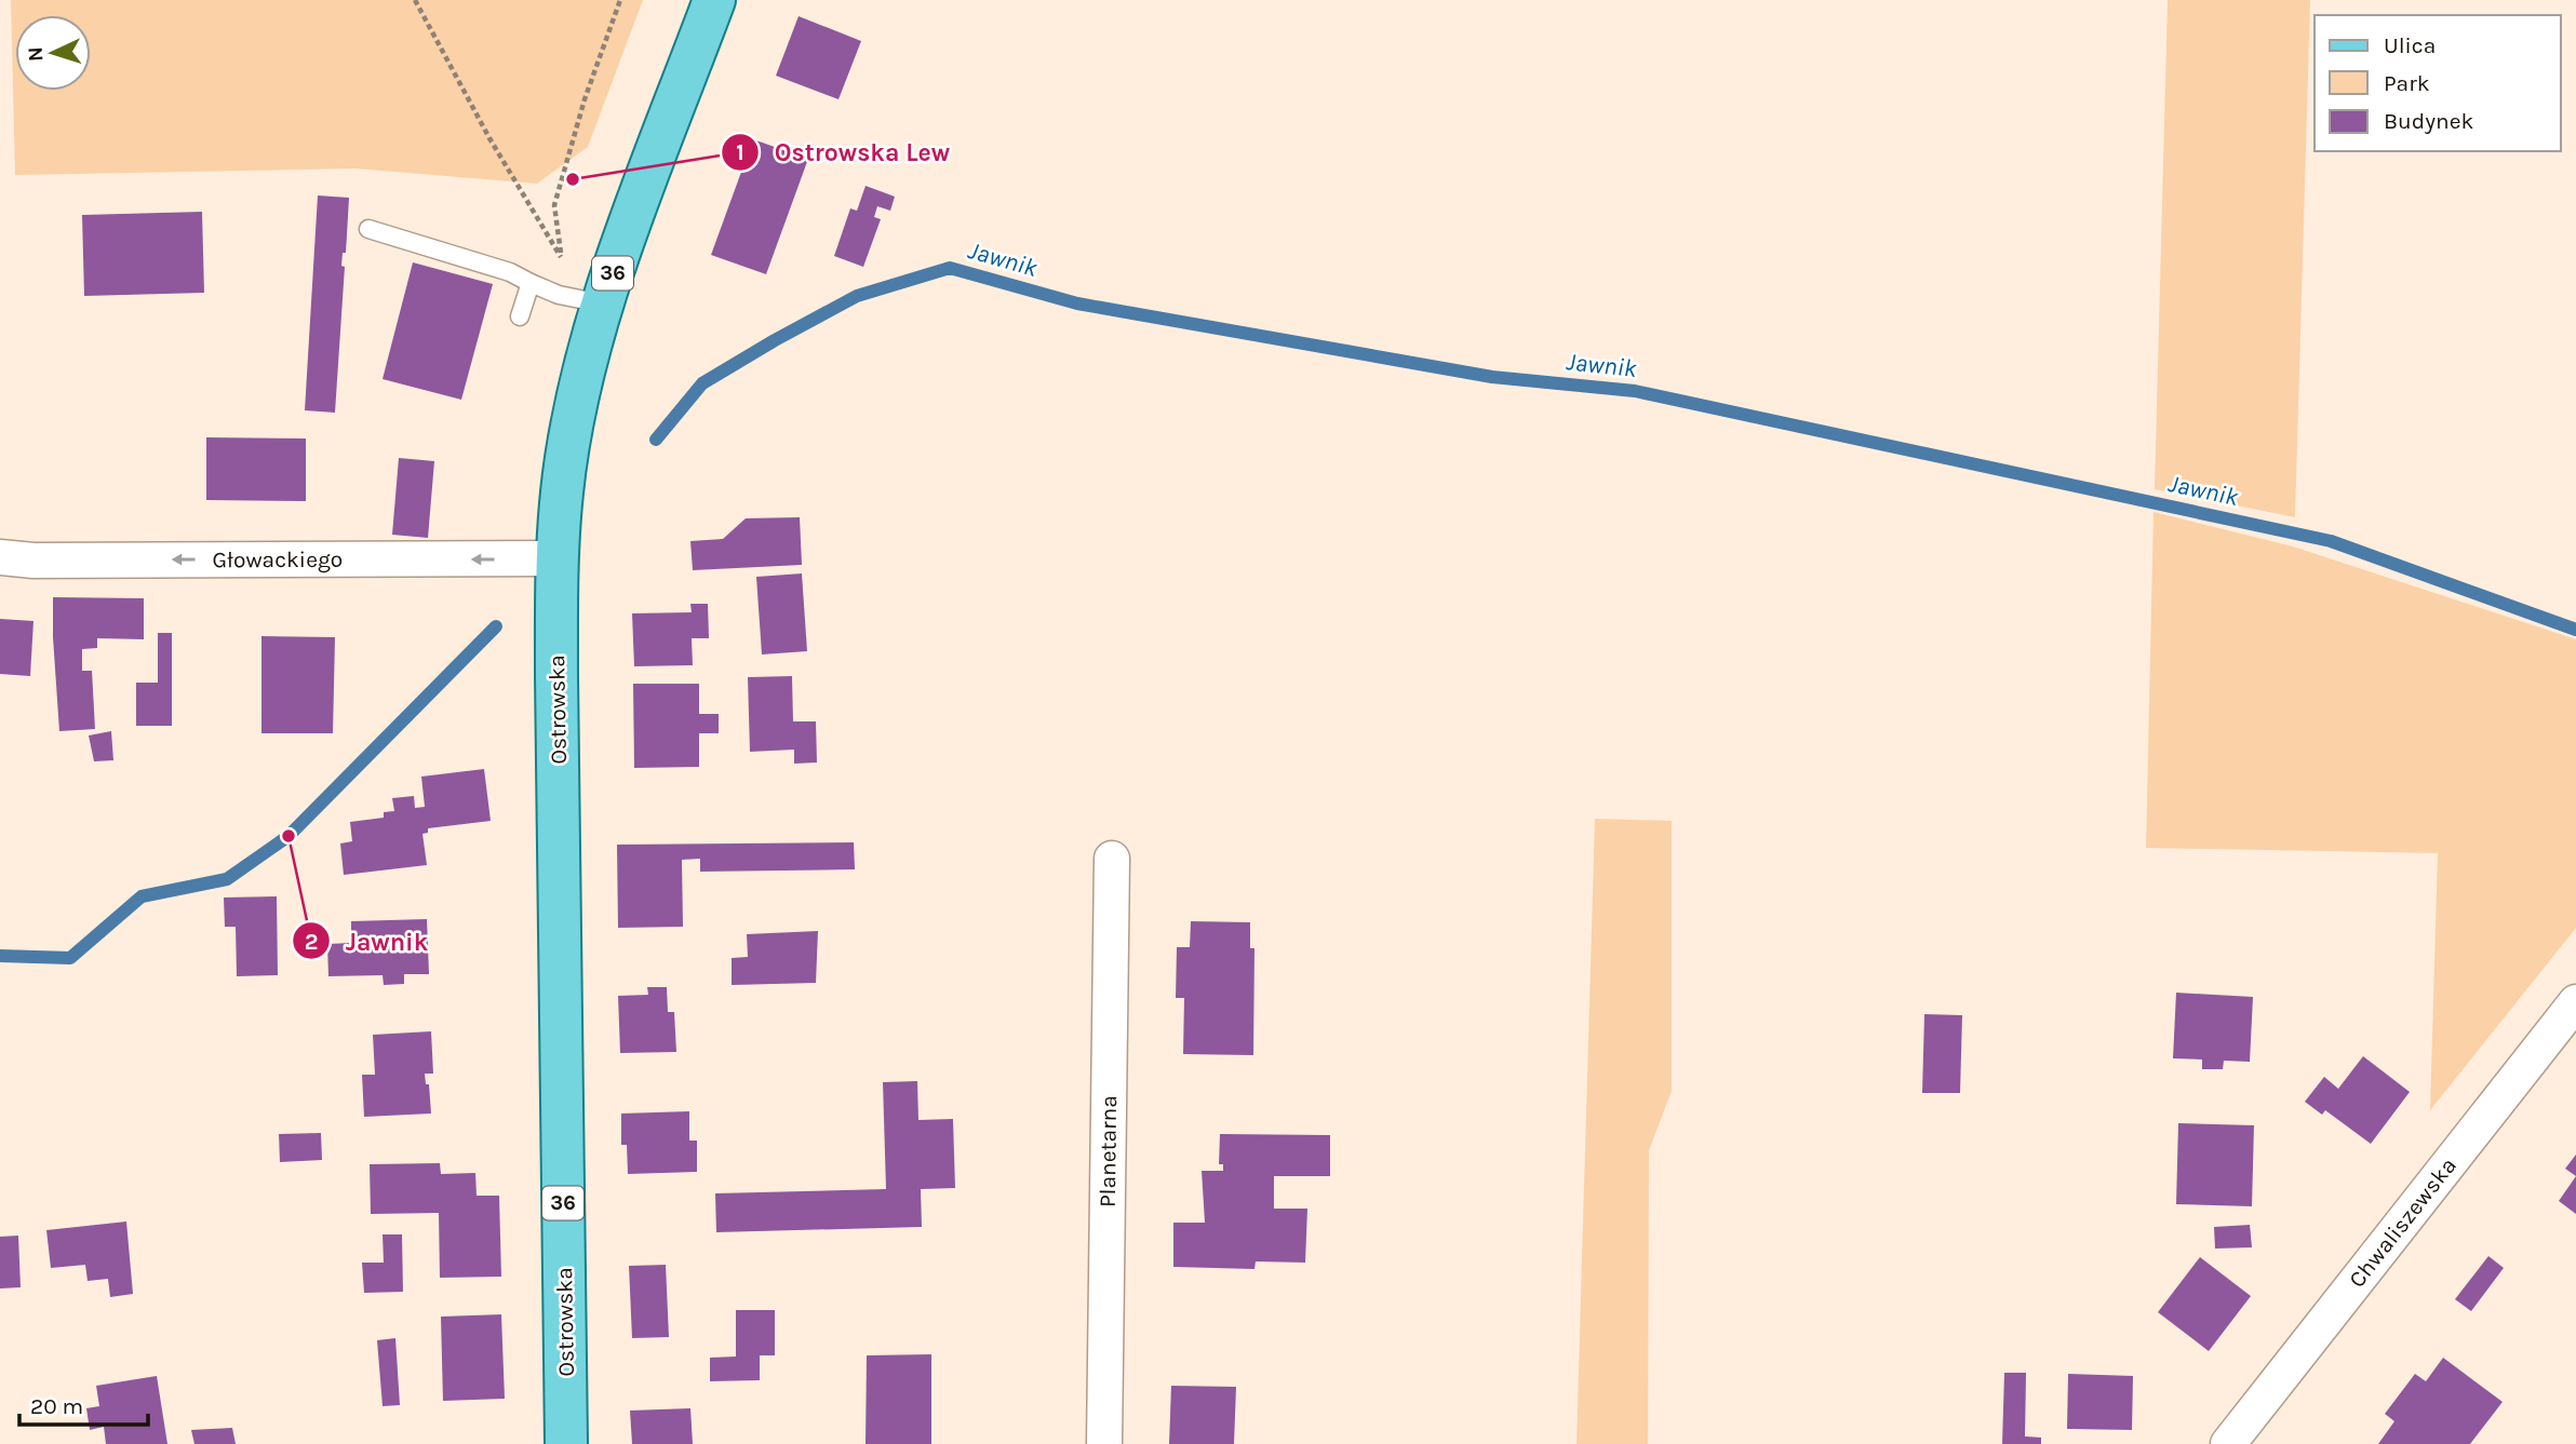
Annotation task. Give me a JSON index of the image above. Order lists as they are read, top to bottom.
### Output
{
  "streets": {
    "main road": ["36", "Ostrowska"],
    "street": ["Głowackiego", "Planetarna", "Chwaliszewska"]
  },
  "crossings": [
    ["Głowackiego", "Ostrowska"]
  ],
  "one_way": ["Głowackiego"],
  "water": ["Jawnik"],
  "places": ["Ostrowska Lew", "Jawnik"],
  "legend": ["Ulica", "Park", "Budynek"],
  "scale_bar": "20 m",
  "north": "left"
}
